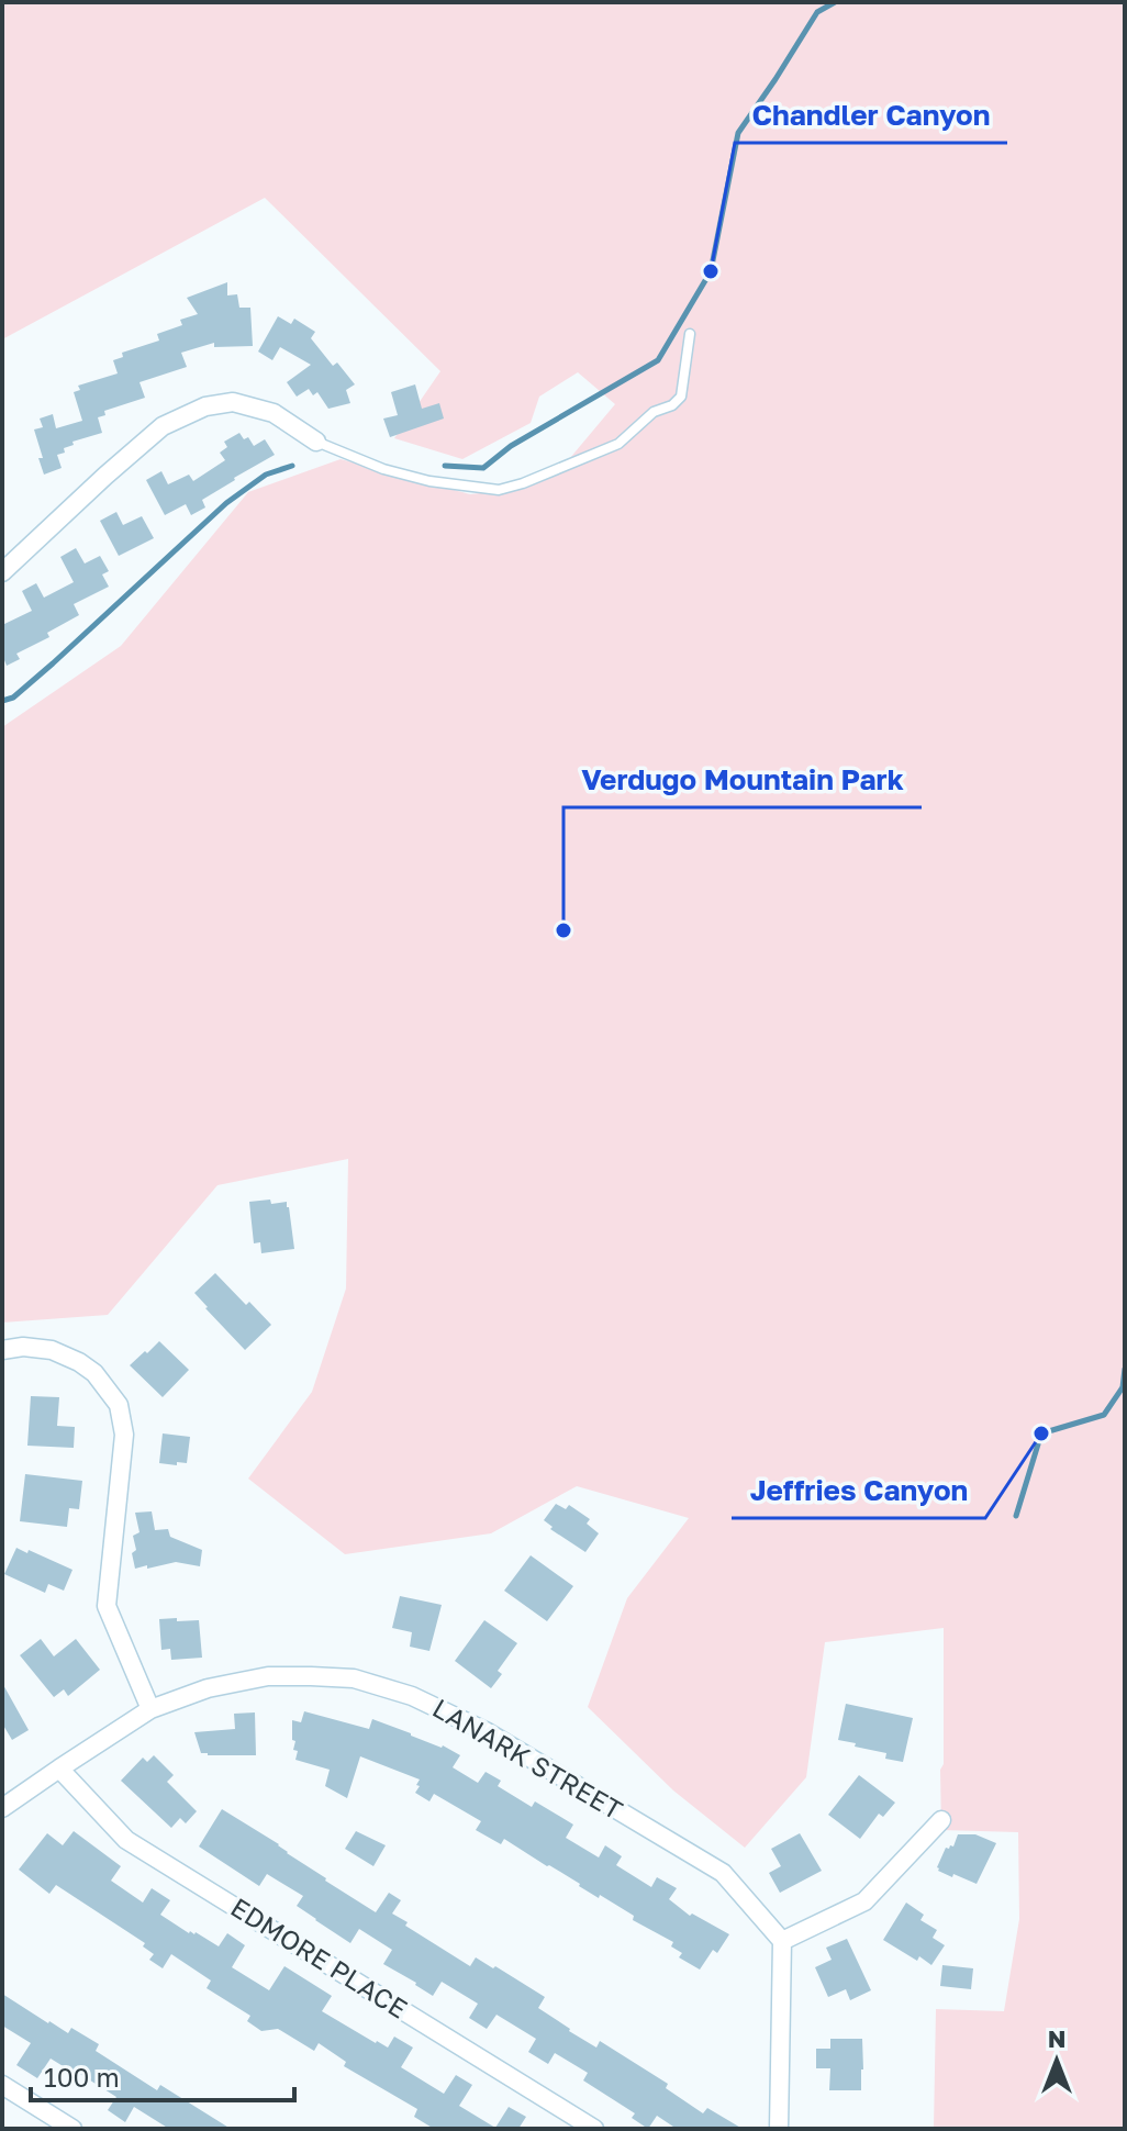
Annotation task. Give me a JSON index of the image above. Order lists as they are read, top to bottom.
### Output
{
  "streets": {
    "street": ["LANARK STREET", "EDMORE PLACE"]
  },
  "crossings": [
    ["LANARK STREET", "EDMORE PLACE"]
  ],
  "places": ["Chandler Canyon", "Verdugo Mountain Park", "Jeffries Canyon"],
  "scale_bar": "100 m",
  "north": "top"
}
